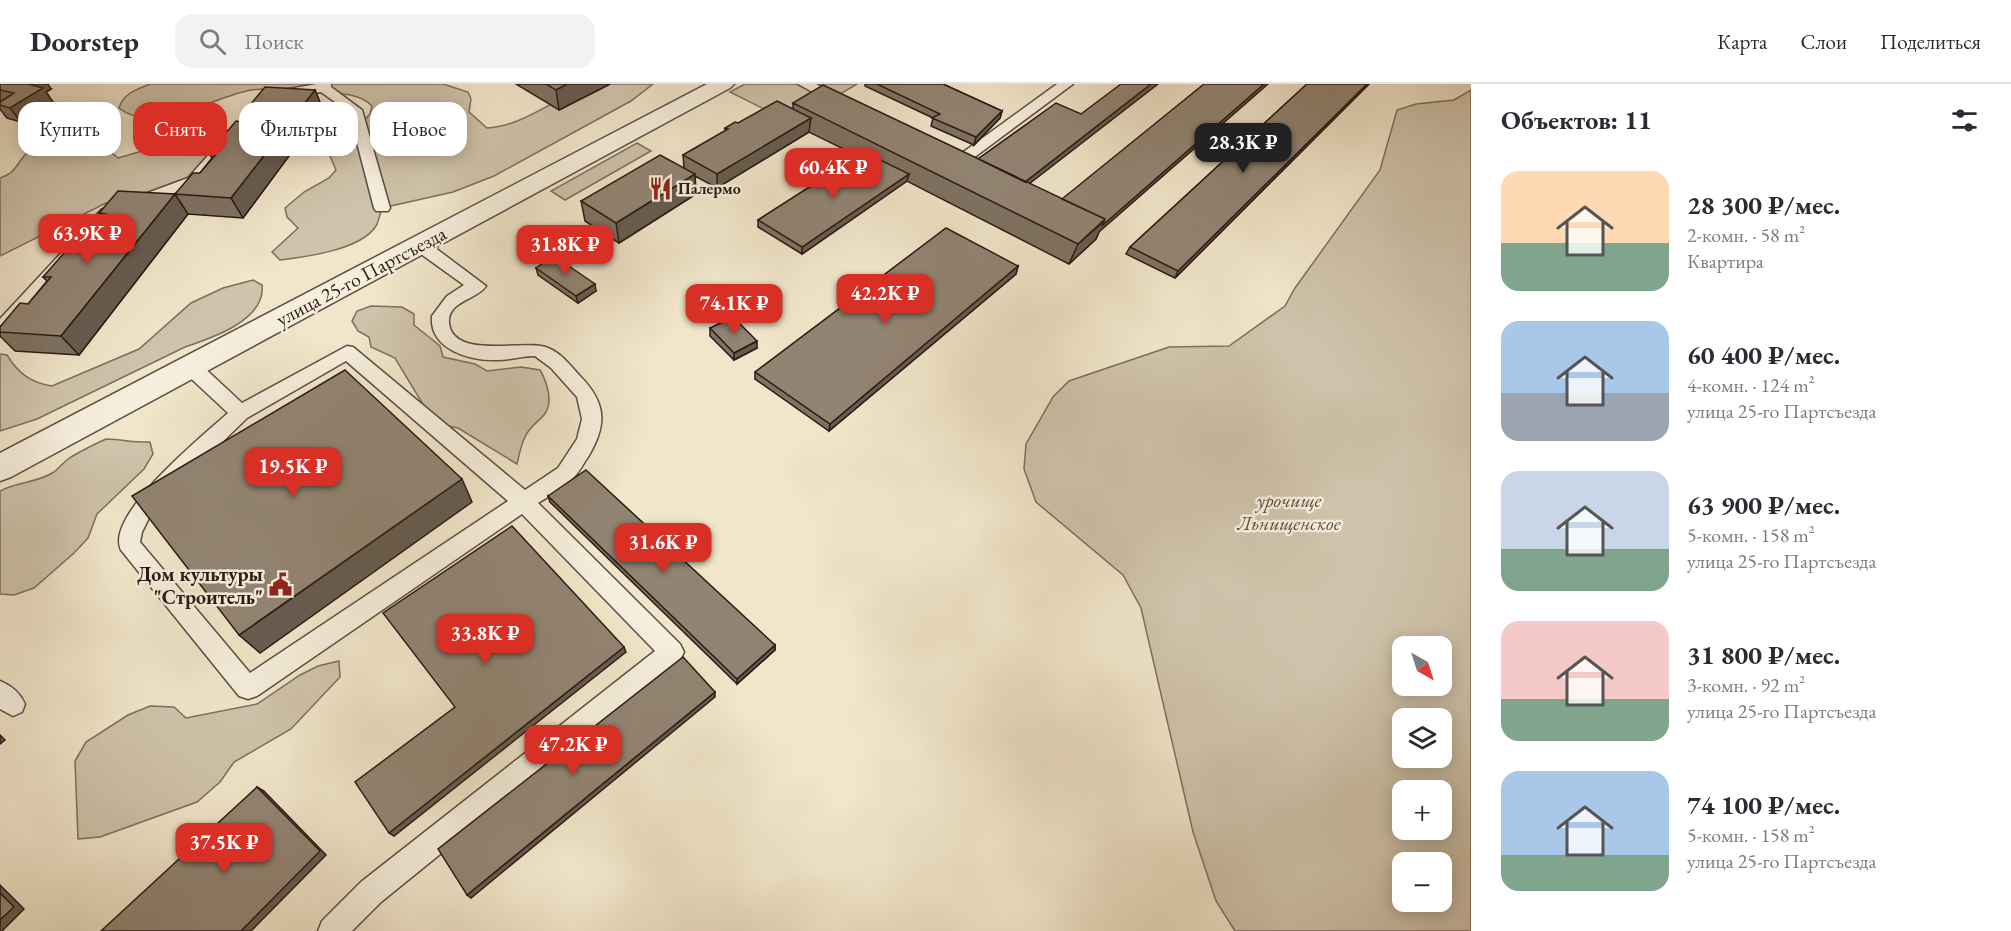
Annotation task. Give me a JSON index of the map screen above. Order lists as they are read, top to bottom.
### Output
{
  "streets": {
    "street": ["улица 25-го Партсъезда"]
  },
  "parks": ["урочище Льнищенское"],
  "places": {
    "restaurant": ["Палермо"],
    "public building": ["Дом культуры \"Строитель\""]
  },
  "north": "bottom right",
  "page": {
    "header": "Doorstep",
    "search": "Поиск",
    "nav": ["Карта", "Слои", "Поделиться"],
    "heading": "Объектов: 11",
    "chip": [
      "Купить",
      "Снять",
      "Фильтры",
      "Новое"
    ],
    "price": [
      "28.3K ₽",
      "60.4K ₽",
      "63.9K ₽",
      "31.8K ₽",
      "42.2K ₽",
      "74.1K ₽",
      "19.5K ₽",
      "31.6K ₽",
      "33.8K ₽",
      "47.2K ₽",
      "37.5K ₽"
    ],
    "list": [
      {
        "name": "28 300 ₽/мес.",
        "note": "2-комн. · 58 m² · Квартира"
      },
      {
        "name": "60 400 ₽/мес.",
        "note": "4-комн. · 124 m² · улица 25-го Партсъезда"
      },
      {
        "name": "63 900 ₽/мес.",
        "note": "5-комн. · 158 m² · улица 25-го Партсъезда"
      },
      {
        "name": "31 800 ₽/мес.",
        "note": "3-комн. · 92 m² · улица 25-го Партсъезда"
      },
      {
        "name": "74 100 ₽/мес.",
        "note": "5-комн. · 158 m² · улица 25-го Партсъезда"
      }
    ],
    "map_buttons": ["+", "−"]
  }
}
